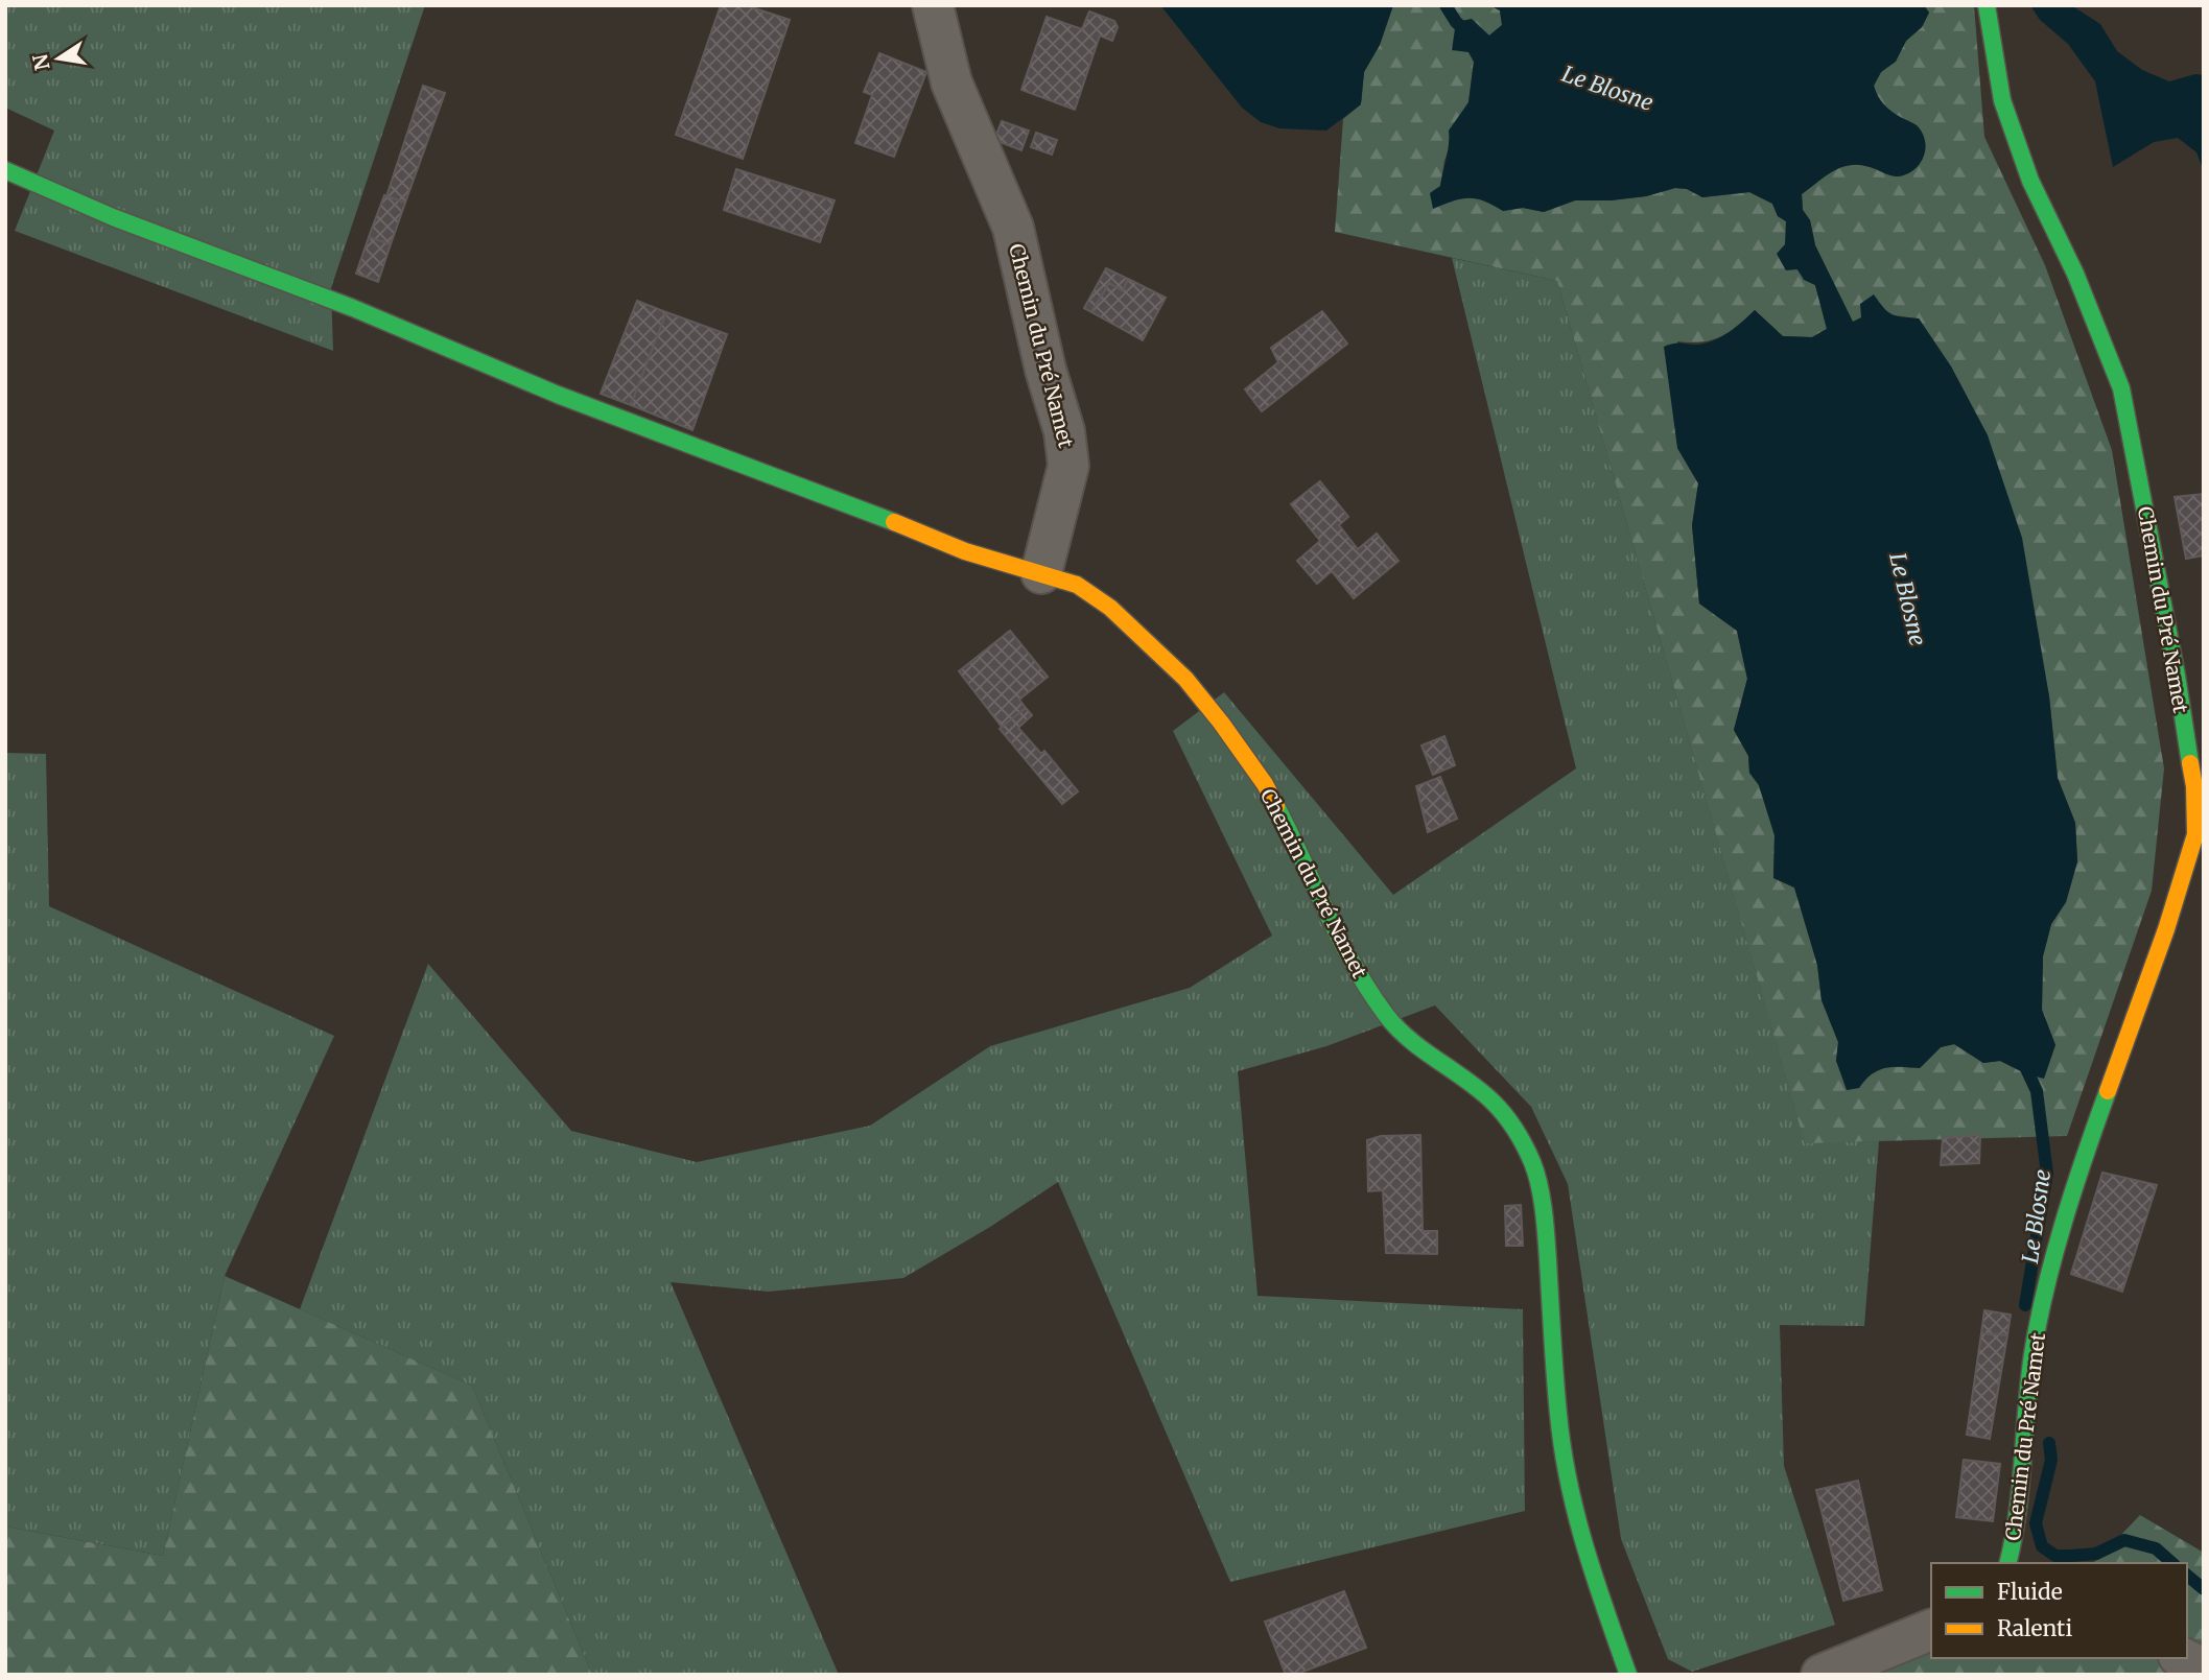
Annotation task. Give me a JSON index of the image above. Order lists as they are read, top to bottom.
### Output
{
  "streets": {
    "street": ["Chemin du Pré Namet"]
  },
  "water": ["Le Blosne"],
  "legend": ["Fluide", "Ralenti"],
  "north": "left"
}
